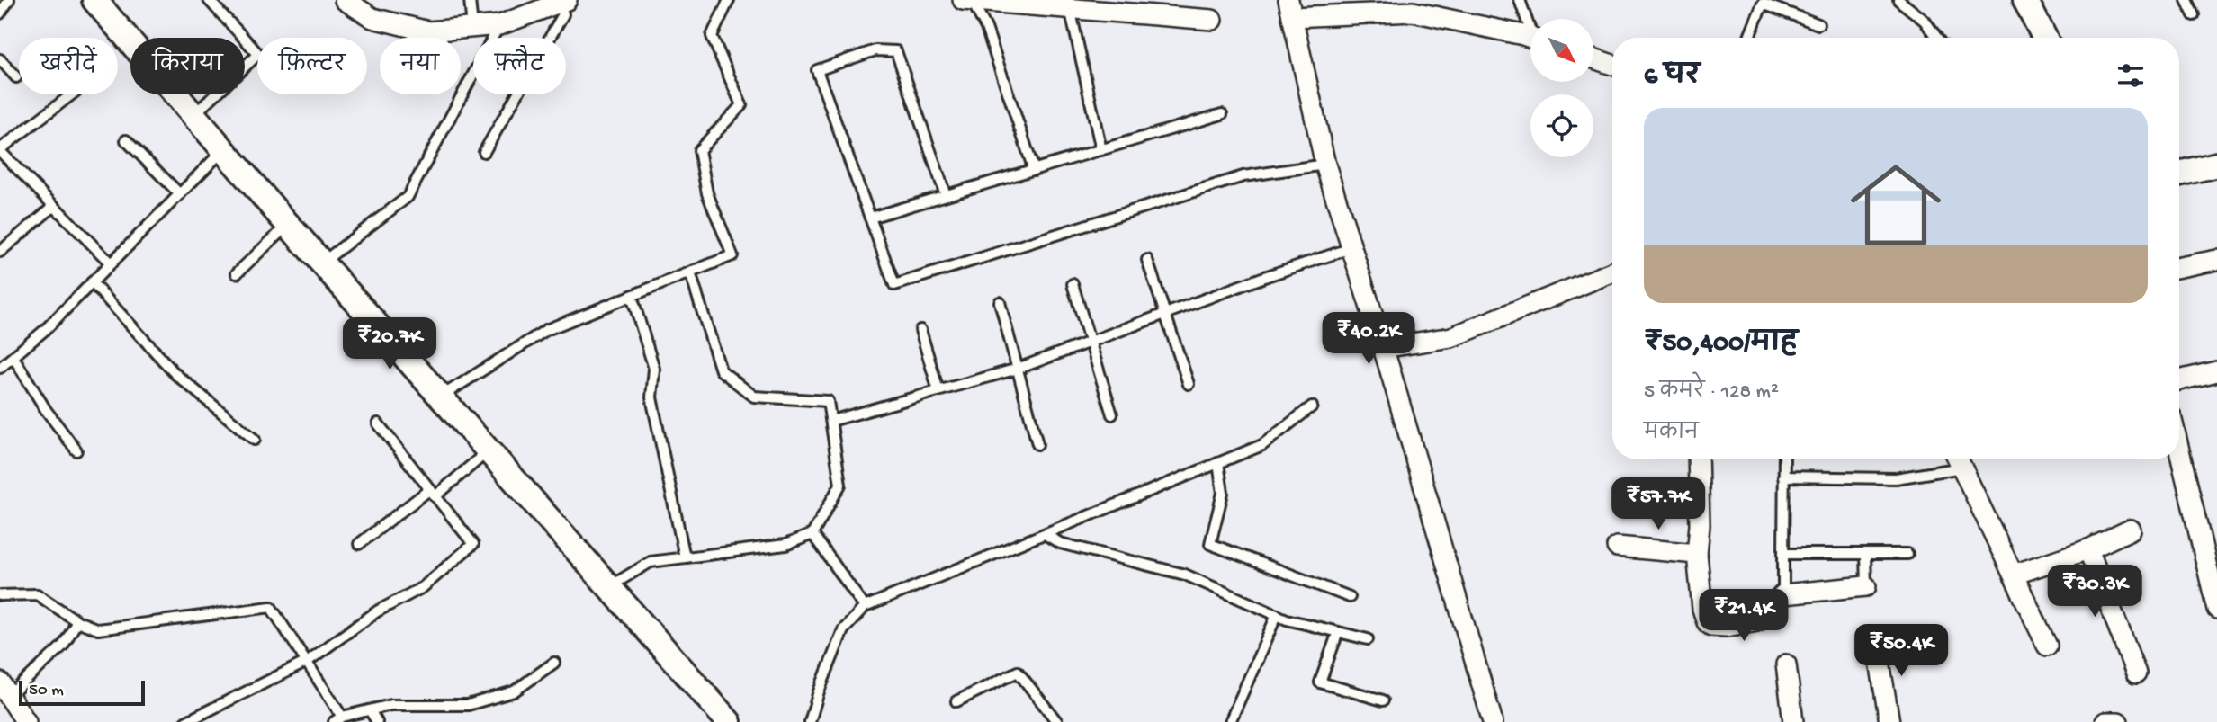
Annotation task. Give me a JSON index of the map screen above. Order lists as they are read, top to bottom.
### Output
{
  "scale_bar": "50 m",
  "north": "bottom right",
  "page": {
    "chip": [
      "खरीदें",
      "किराया",
      "फ़िल्टर",
      "नया",
      "फ़्लैट"
    ],
    "heading": "6 घर",
    "list": [
      {
        "name": "₹50,400/माह",
        "note": "5 कमरे · 128 m² · मकान"
      }
    ],
    "price": [
      "₹40.2K",
      "₹20.7K",
      "₹57.7K",
      "₹30.3K",
      "₹21.4K",
      "₹50.4K"
    ],
    "scale": "50 m"
  }
}
